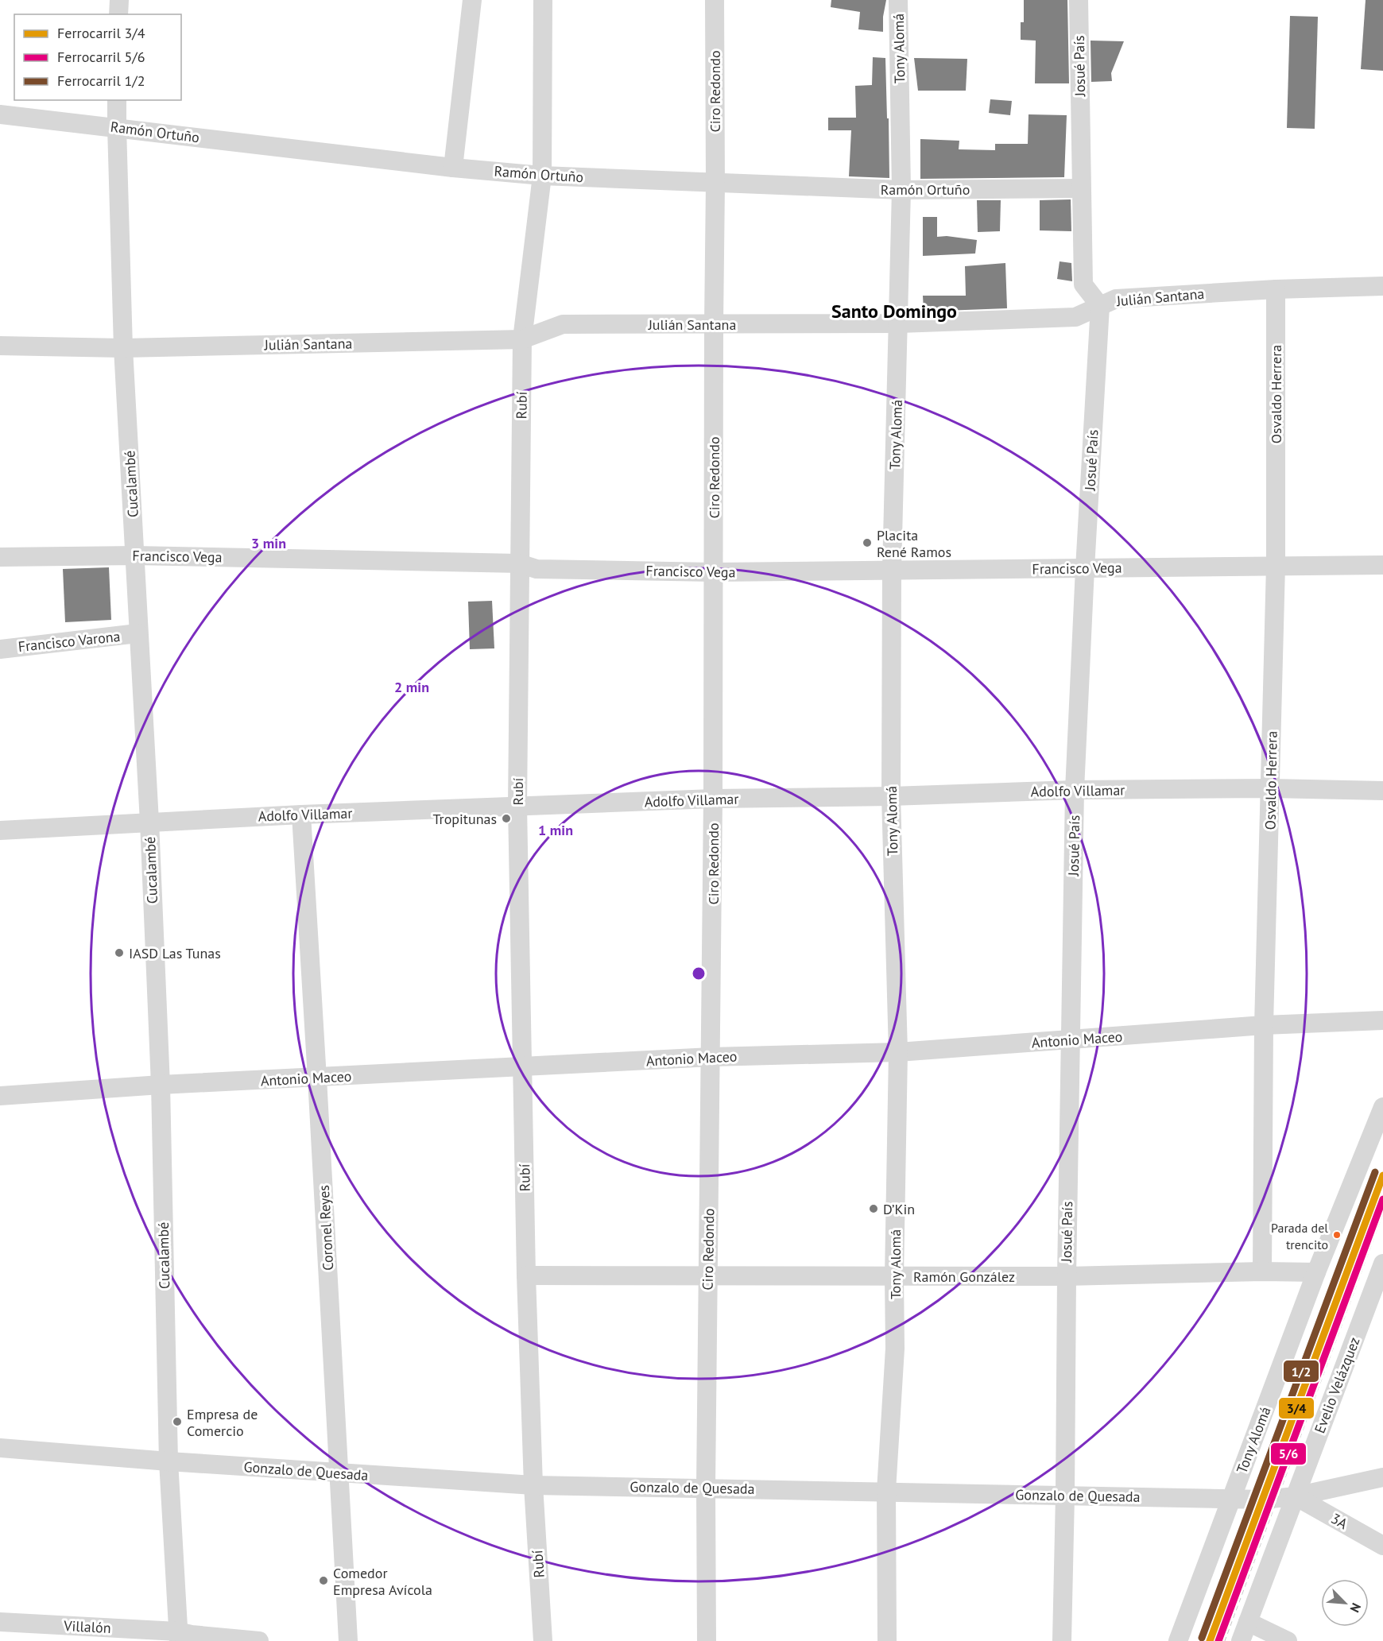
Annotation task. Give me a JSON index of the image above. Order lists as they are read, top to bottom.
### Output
{
  "streets": {
    "street": [
      "Tony Alomá",
      "Josué País",
      "Ciro Redondo",
      "Ramón Ortuño",
      "Julián Santana",
      "Osvaldo Herrera",
      "Rubí",
      "Cucalambé",
      "Francisco Vega",
      "Francisco Varona",
      "Adolfo Villamar",
      "Antonio Maceo",
      "Coronel Reyes",
      "Ramón González",
      "Evelio Velázquez",
      "Gonzalo de Quesada",
      "3A",
      "Villalón"
    ]
  },
  "crossings": [
    ["Tony Alomá", "Ramón Ortuño"],
    ["Tony Alomá", "Julián Santana"],
    ["Tony Alomá", "Francisco Vega"],
    ["Tony Alomá", "Adolfo Villamar"],
    ["Tony Alomá", "Antonio Maceo"],
    ["Tony Alomá", "Ramón González"],
    ["Tony Alomá", "Gonzalo de Quesada"],
    ["Josué País", "Ramón Ortuño"],
    ["Josué País", "Julián Santana"],
    ["Josué País", "Francisco Vega"],
    ["Josué País", "Adolfo Villamar"],
    ["Josué País", "Antonio Maceo"],
    ["Josué País", "Ramón González"],
    ["Josué País", "Gonzalo de Quesada"],
    ["Ciro Redondo", "Ramón Ortuño"],
    ["Ciro Redondo", "Julián Santana"],
    ["Ciro Redondo", "Francisco Vega"],
    ["Ciro Redondo", "Adolfo Villamar"],
    ["Ciro Redondo", "Antonio Maceo"],
    ["Ciro Redondo", "Ramón González"],
    ["Ciro Redondo", "Gonzalo de Quesada"],
    ["Ramón Ortuño", "Rubí"],
    ["Ramón Ortuño", "Cucalambé"],
    ["Julián Santana", "Osvaldo Herrera"],
    ["Julián Santana", "Rubí"],
    ["Julián Santana", "Cucalambé"],
    ["Osvaldo Herrera", "Francisco Vega"],
    ["Osvaldo Herrera", "Adolfo Villamar"],
    ["Osvaldo Herrera", "Antonio Maceo"],
    ["Osvaldo Herrera", "Ramón González"],
    ["Rubí", "Francisco Vega"],
    ["Rubí", "Adolfo Villamar"],
    ["Rubí", "Antonio Maceo"],
    ["Rubí", "Ramón González"],
    ["Rubí", "Gonzalo de Quesada"],
    ["Cucalambé", "Francisco Vega"],
    ["Cucalambé", "Francisco Varona"],
    ["Cucalambé", "Adolfo Villamar"],
    ["Cucalambé", "Antonio Maceo"],
    ["Cucalambé", "Gonzalo de Quesada"],
    ["Cucalambé", "Villalón"],
    ["Adolfo Villamar", "Coronel Reyes"],
    ["Antonio Maceo", "Coronel Reyes"],
    ["Coronel Reyes", "Gonzalo de Quesada"],
    ["Evelio Velázquez", "Gonzalo de Quesada"],
    ["Evelio Velázquez", "3A"],
    ["Gonzalo de Quesada", "3A"]
  ],
  "districts": ["Santo Domingo"],
  "places": [
    "Placita René Ramos",
    "Tropitunas",
    "IASD Las Tunas",
    "D’Kin",
    "Parada del trencito",
    "Empresa de Comercio",
    "Comedor Empresa Avícola"
  ],
  "lines": ["rail line 1/2", "rail line 3/4", "rail line 5/6"],
  "legend": ["Ferrocarril 3/4", "Ferrocarril 5/6", "Ferrocarril 1/2"],
  "north": "bottom right",
  "rings": ["3 min", "2 min", "1 min"]
}
